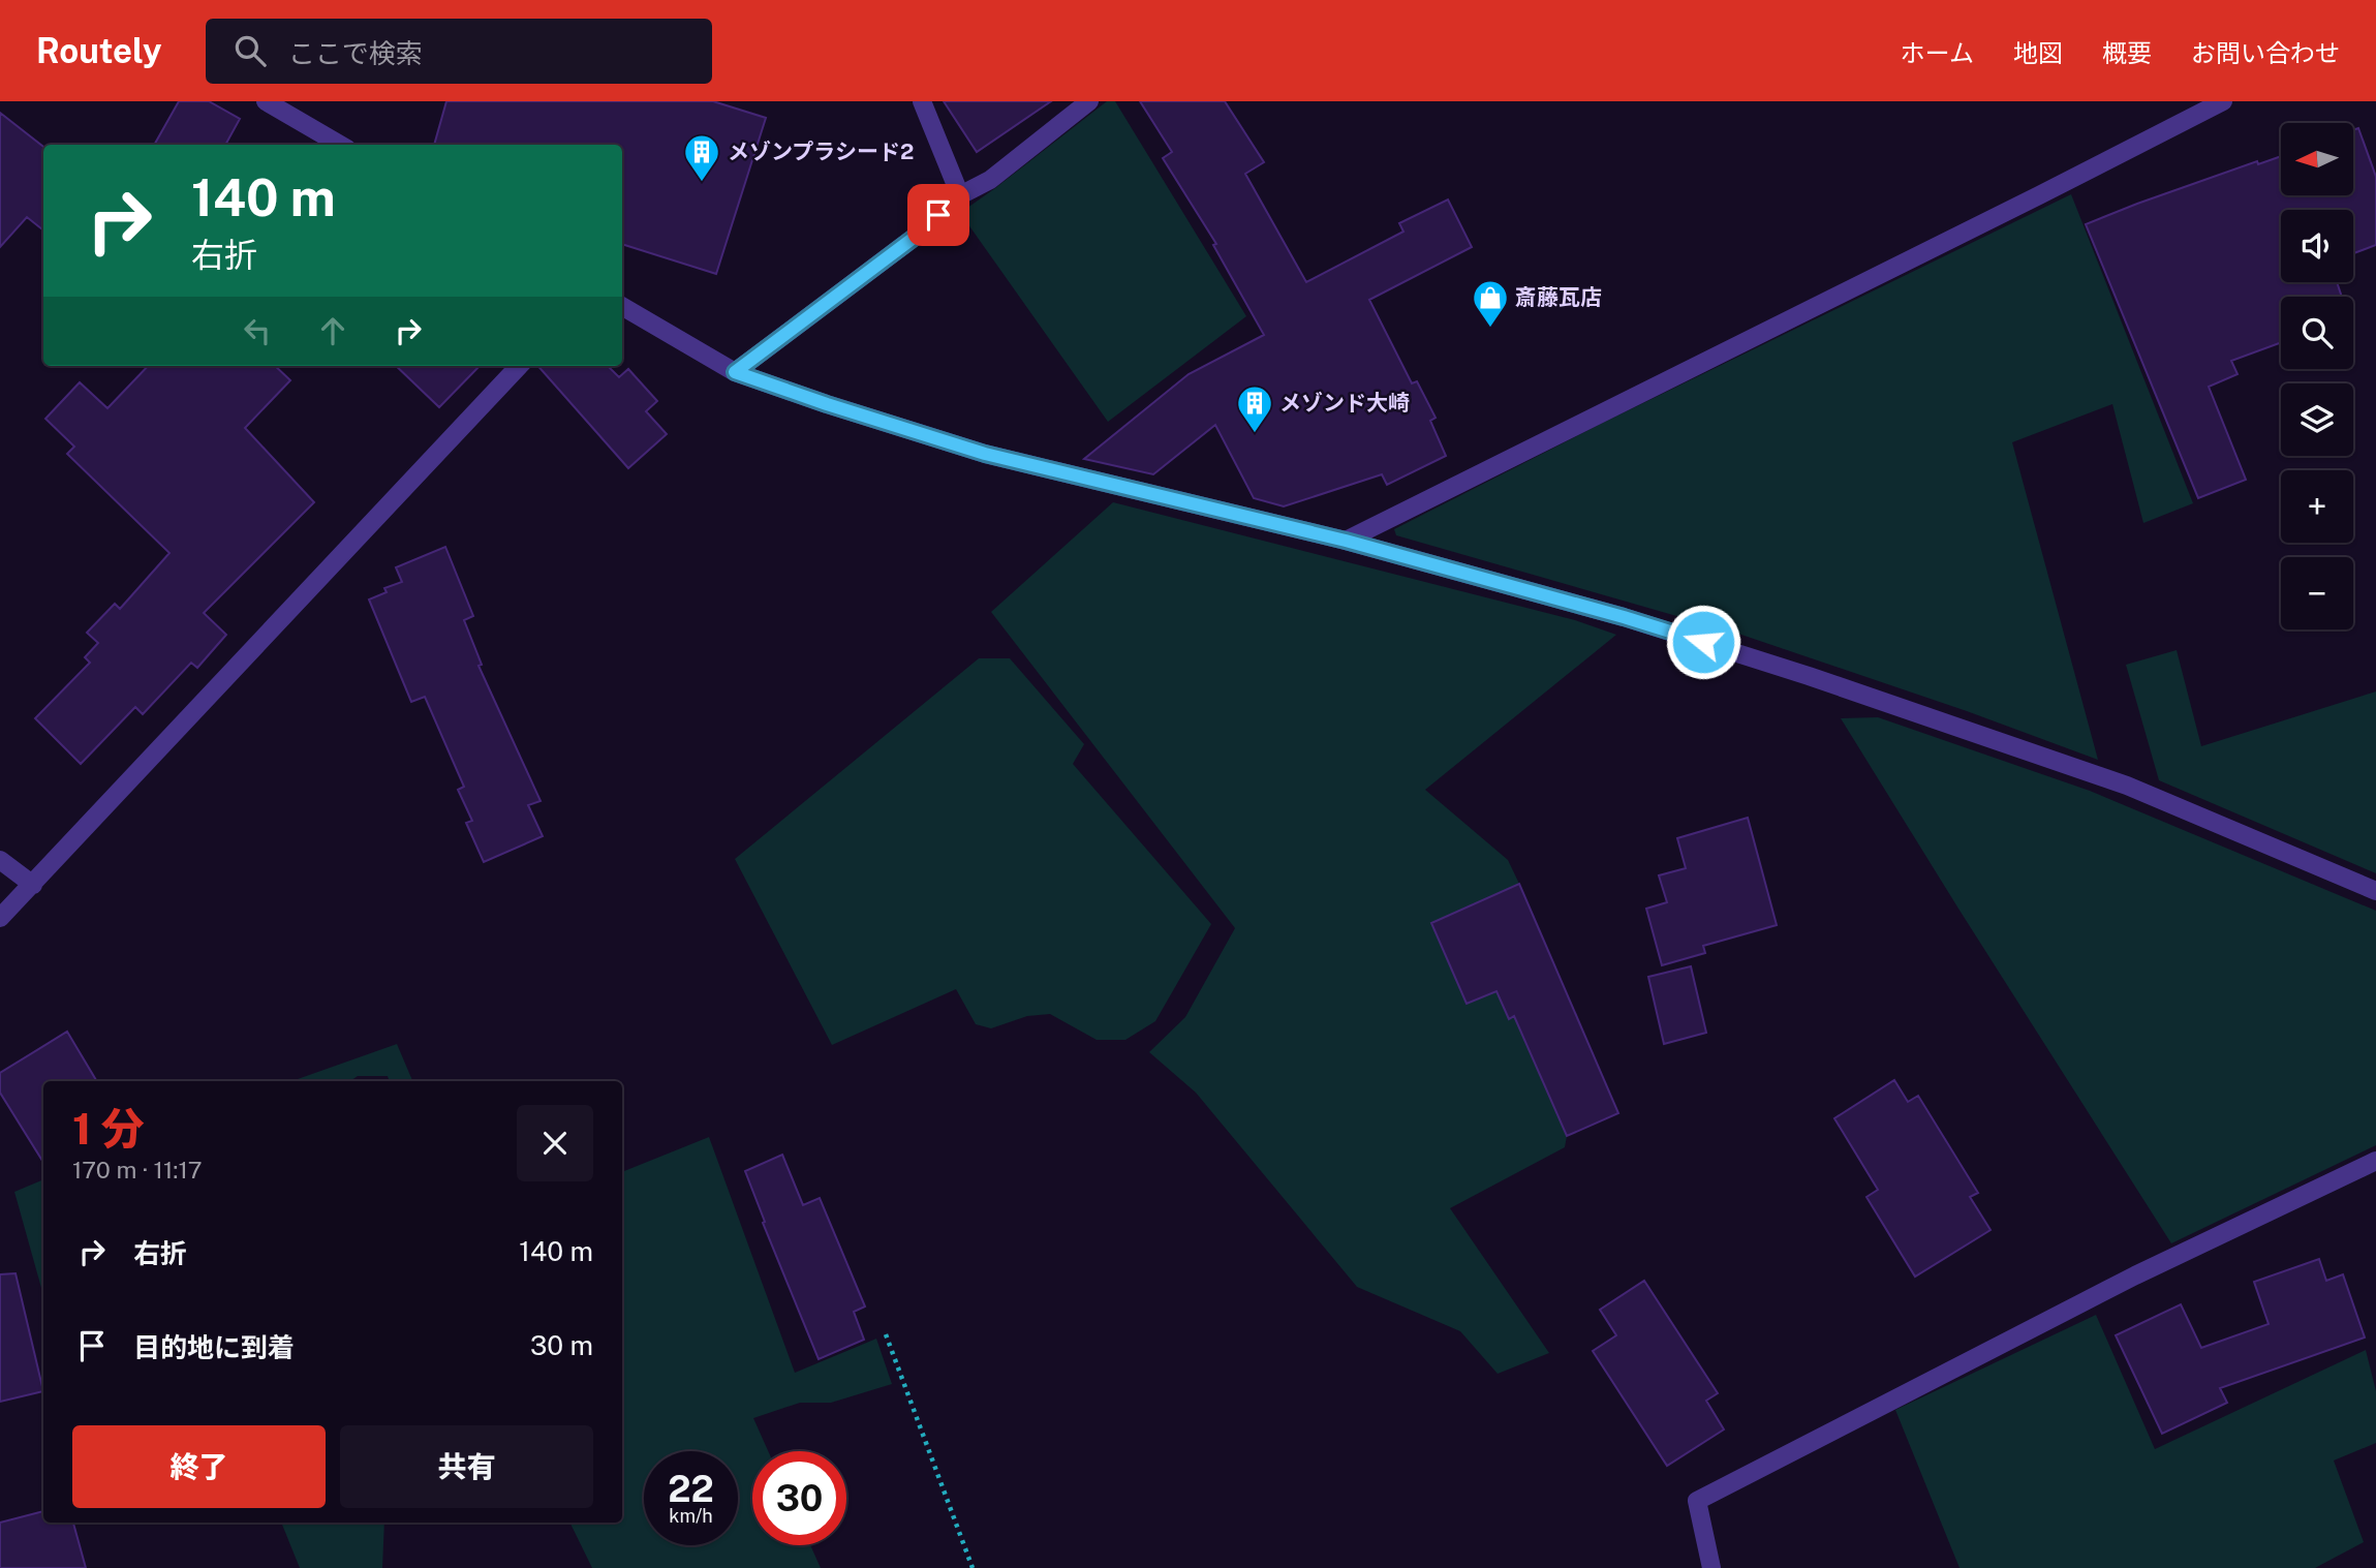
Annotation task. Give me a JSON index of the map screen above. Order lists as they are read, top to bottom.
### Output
{
  "places": {
    "building": ["メゾンプラシード2", "メゾンド大崎"],
    "shop": ["斎藤瓦店"]
  },
  "north": "left",
  "page": {
    "header": "Routely",
    "search": "ここで検索",
    "nav": [
      "ホーム",
      "地図",
      "概要",
      "お問い合わせ"
    ],
    "map_buttons": ["+", "−"],
    "turn": ["140 m", "右折"],
    "heading": ["1 分", "170 m · 11:17"],
    "list": [
      {
        "name": "右折",
        "value": "140 m"
      },
      {
        "name": "目的地に到着",
        "value": "30 m"
      }
    ],
    "buttons": ["終了", "共有"],
    "speed": "22 km/h",
    "limit": "30"
  }
}
